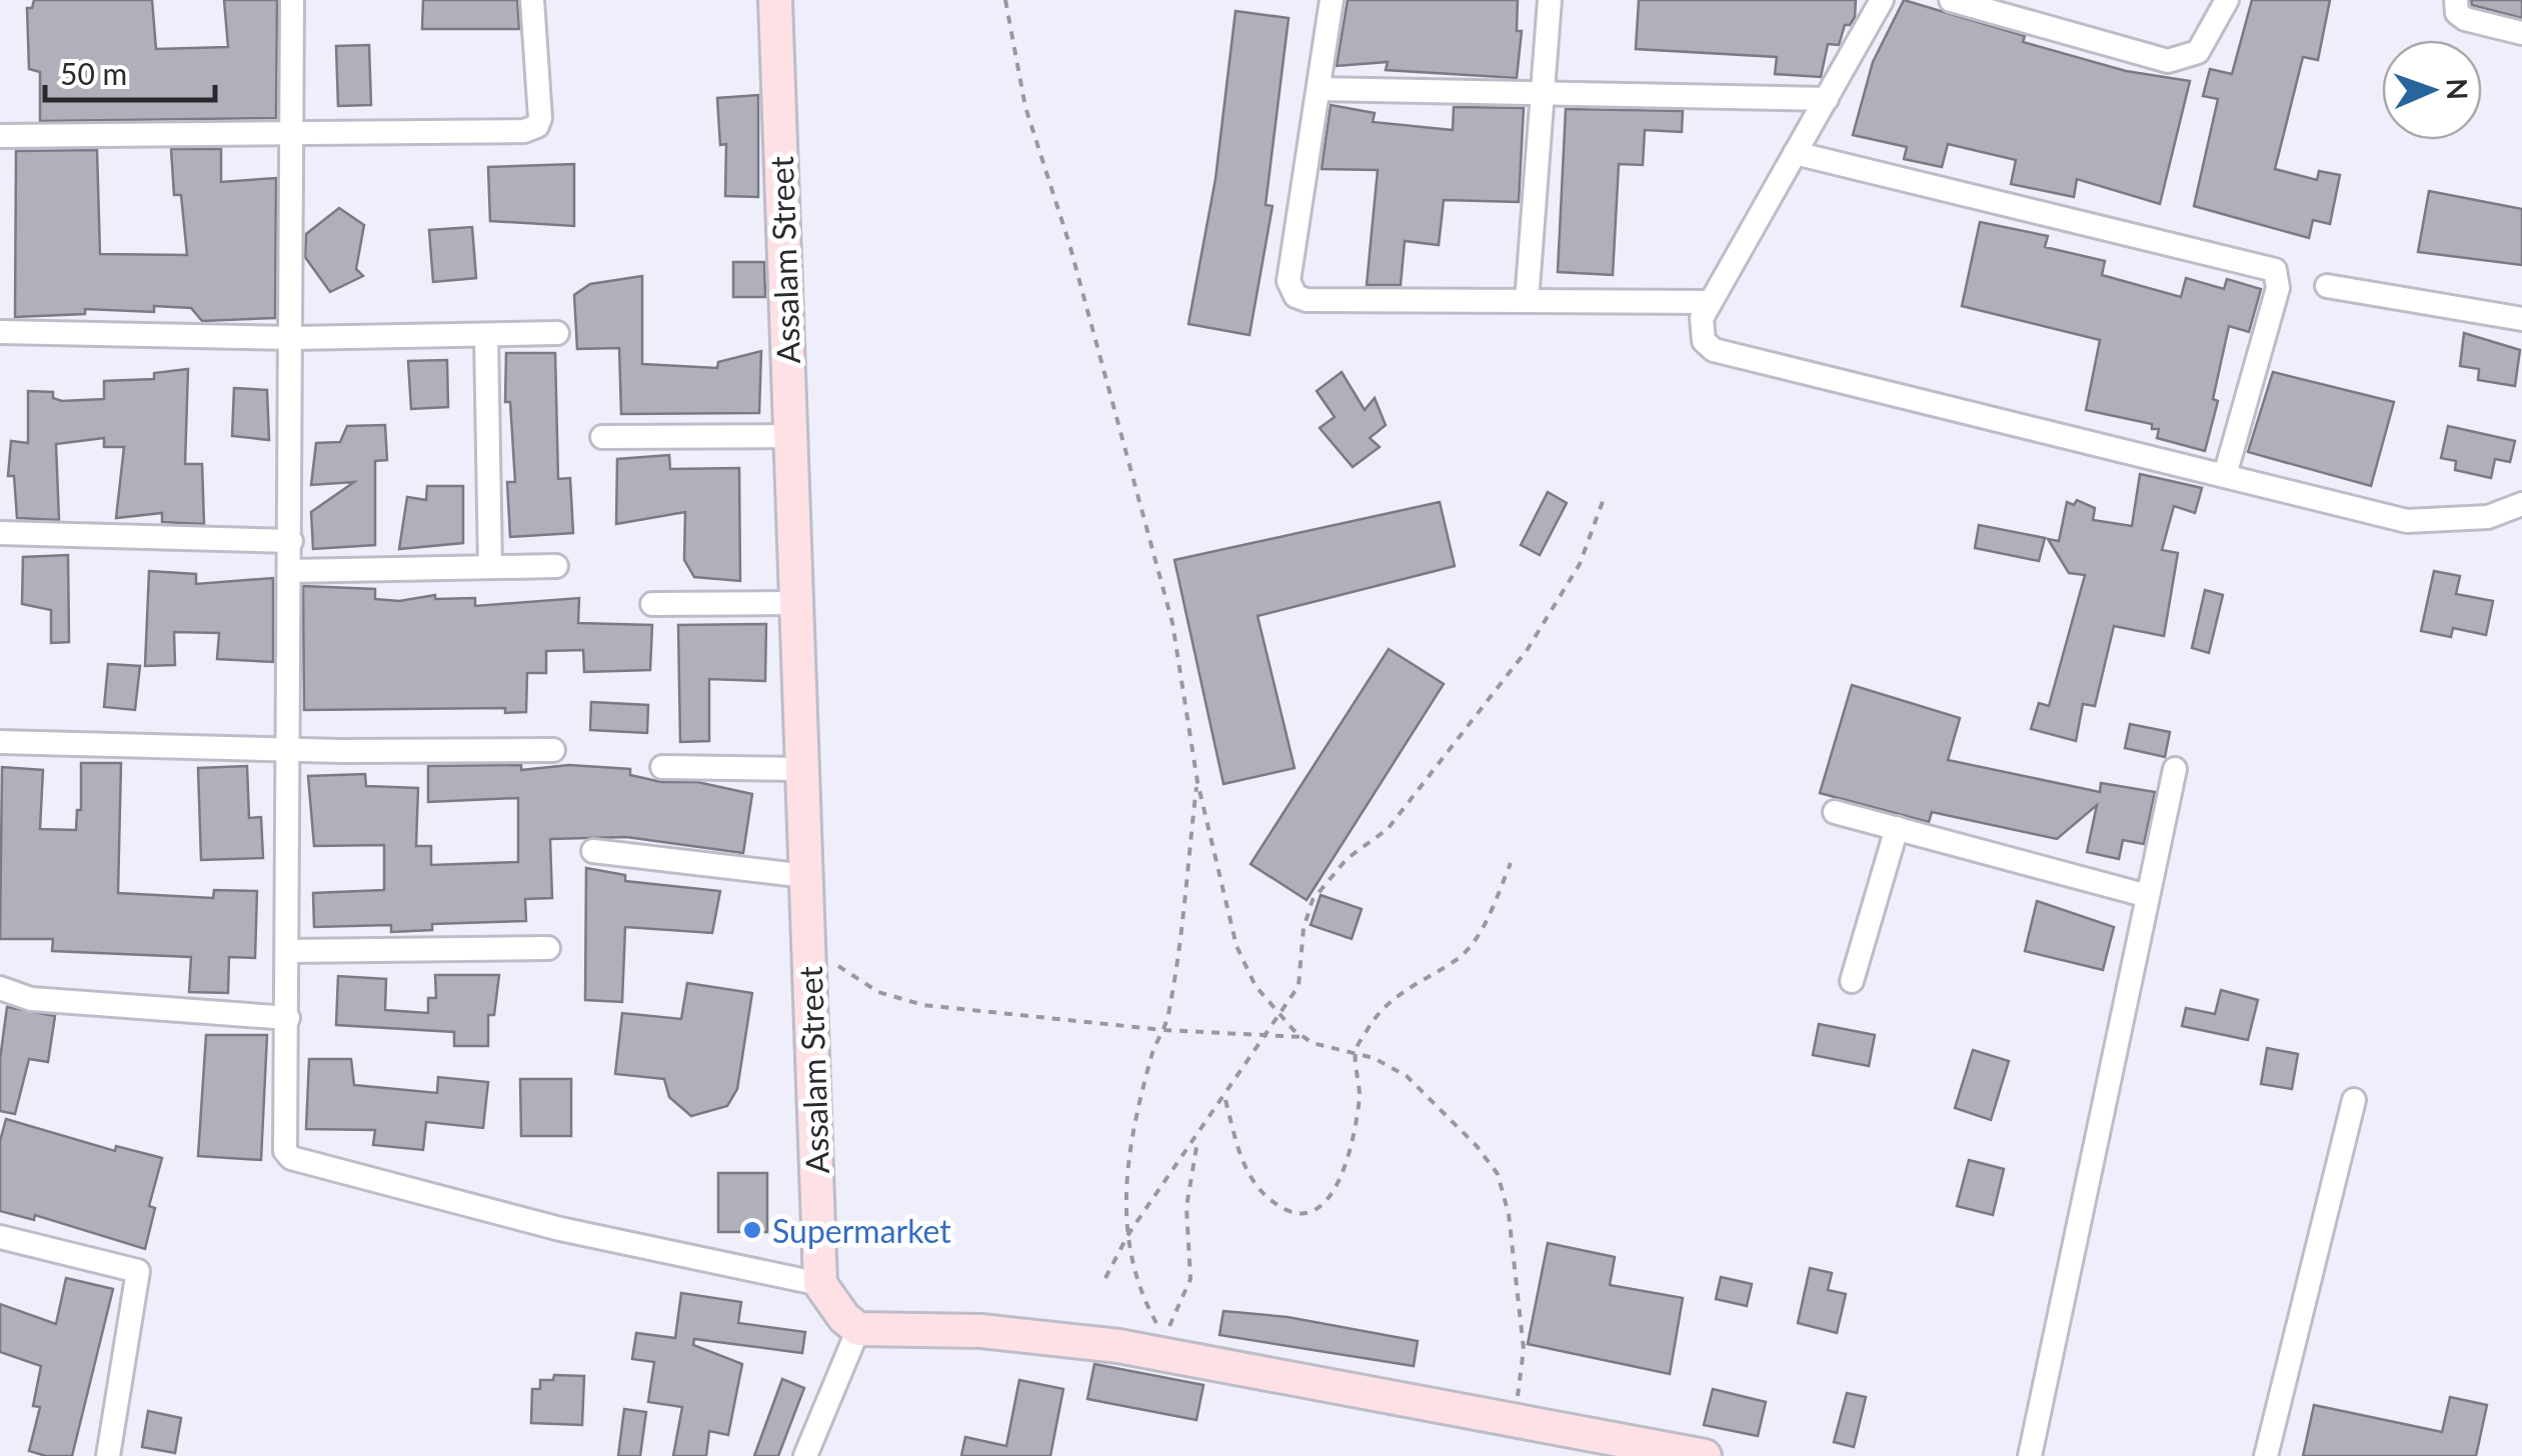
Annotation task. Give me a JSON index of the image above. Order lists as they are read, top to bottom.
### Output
{
  "streets": {
    "main road": ["Assalam Street"]
  },
  "places": ["Supermarket"],
  "scale_bar": "50 m",
  "north": "right"
}
